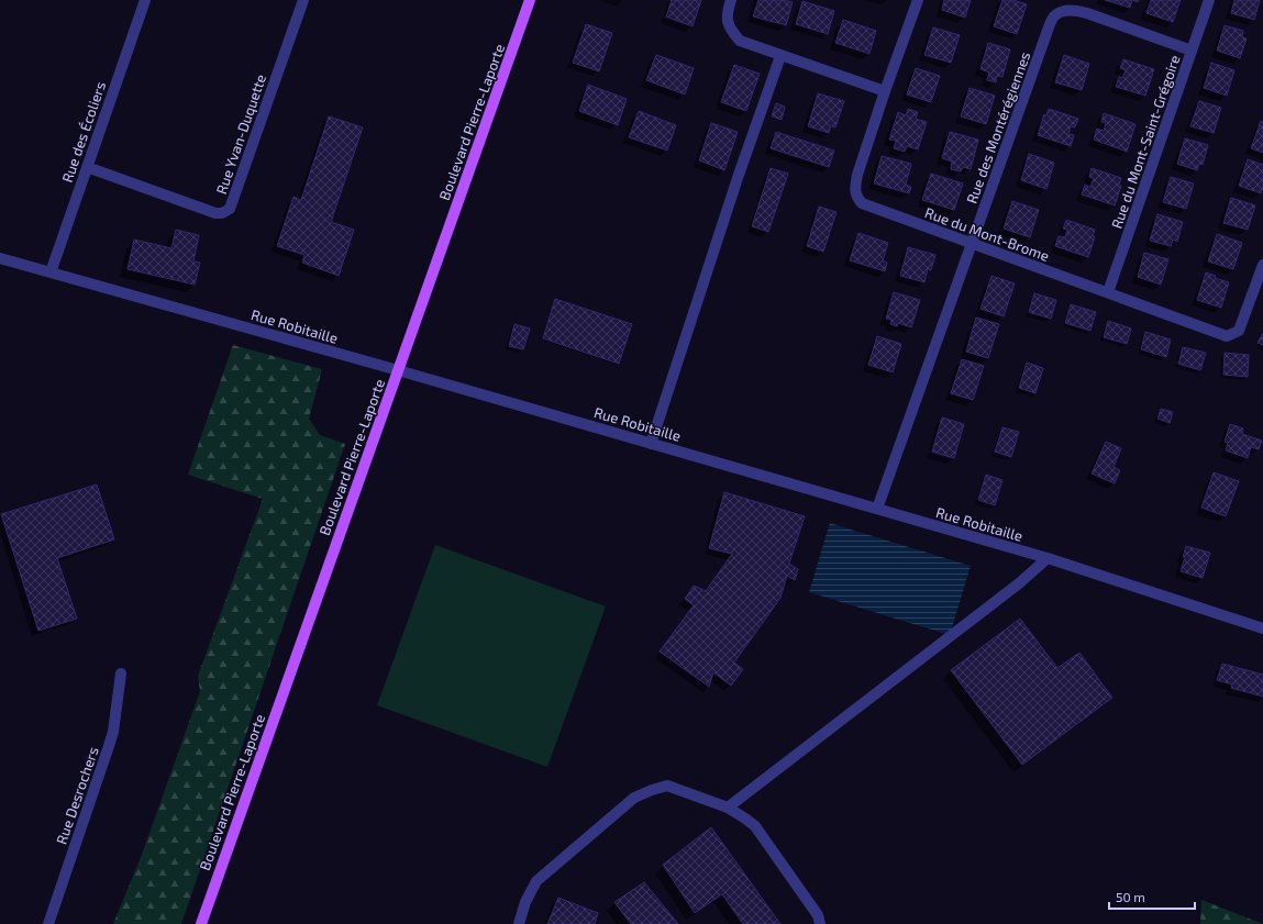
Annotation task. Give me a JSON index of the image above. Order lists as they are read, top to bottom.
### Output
{
  "streets": {
    "main road": ["Boulevard Pierre-Laporte"],
    "street": [
      "Rue des Montérégiennes",
      "Rue des Écoliers",
      "Rue Yvan-Duquette",
      "Rue du Mont-Saint-Grégoire",
      "Rue du Mont-Brome",
      "Rue Robitaille",
      "Rue Desrochers"
    ]
  },
  "crossings": [
    ["Boulevard Pierre-Laporte", "Rue Robitaille"],
    ["Rue des Montérégiennes", "Rue du Mont-Saint-Grégoire"],
    ["Rue des Montérégiennes", "Rue du Mont-Brome"],
    ["Rue des Montérégiennes", "Rue Robitaille"],
    ["Rue des Écoliers", "Rue Yvan-Duquette"],
    ["Rue des Écoliers", "Rue Robitaille"],
    ["Rue du Mont-Saint-Grégoire", "Rue du Mont-Brome"]
  ],
  "scale_bar": "50 m"
}
